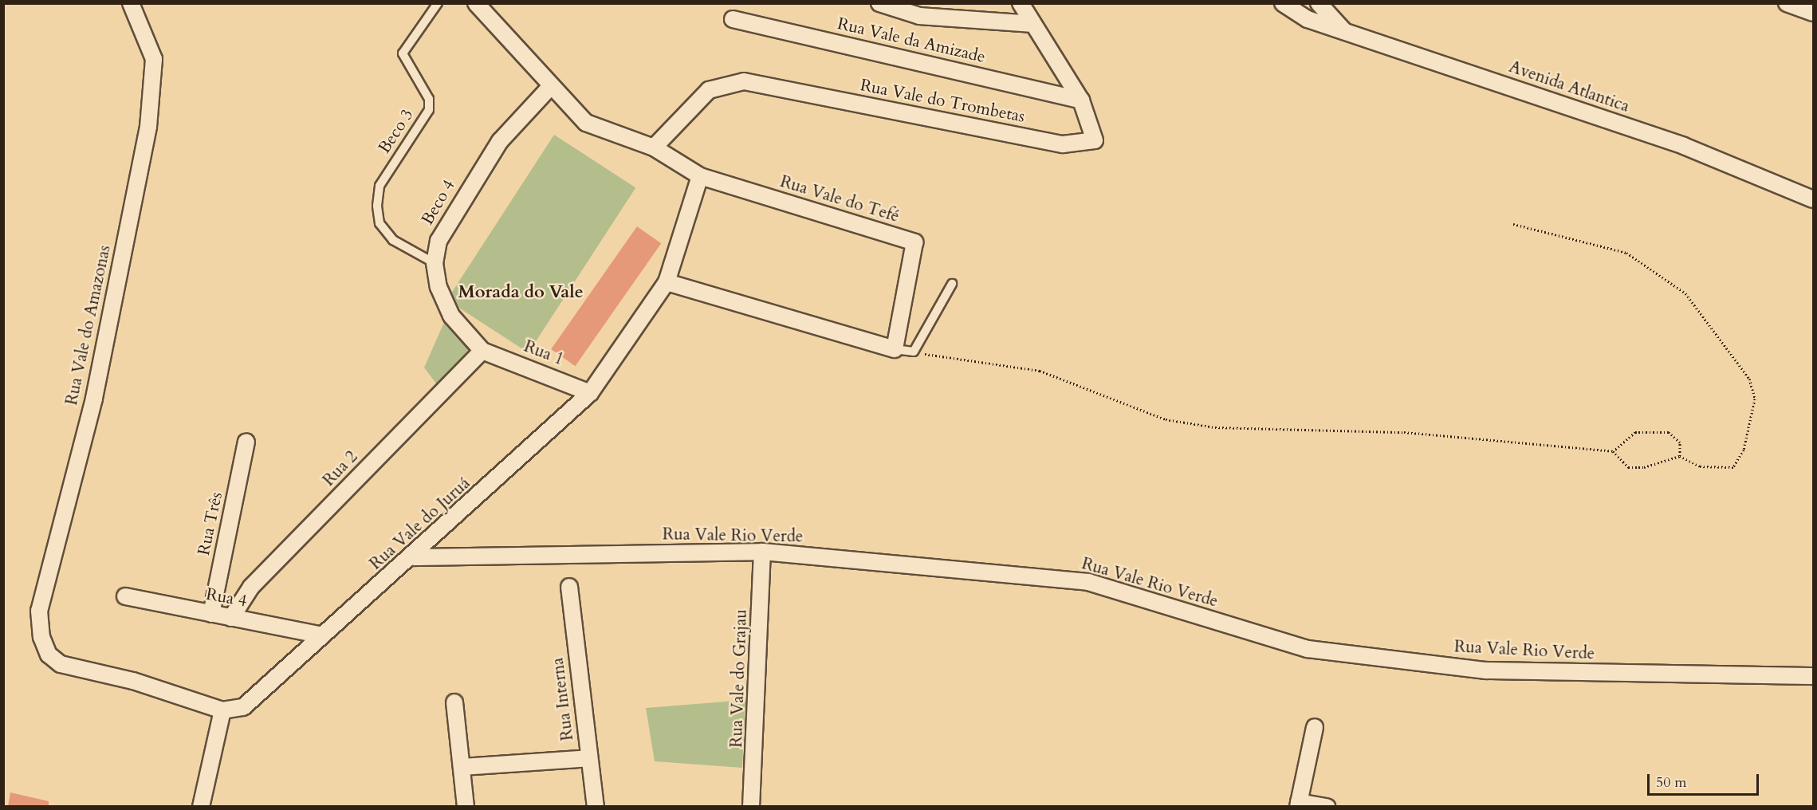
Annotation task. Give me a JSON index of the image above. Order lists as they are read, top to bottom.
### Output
{
  "streets": {
    "street": [
      "Rua Vale da Amizade",
      "Avenida Atlantica",
      "Rua Vale do Trombetas",
      "Rua Vale do Tefé",
      "Beco 4",
      "Rua Vale do Amazonas",
      "Rua 1",
      "Rua 2",
      "Rua Três",
      "Rua Vale do Juruá",
      "Rua Vale Rio Verde",
      "Rua 4",
      "Rua Vale do Grajau",
      "Rua Interna"
    ],
    "lane": ["Beco 3"]
  },
  "crossings": [
    ["Rua Vale da Amizade", "Rua Vale do Trombetas"],
    ["Rua Vale do Trombetas", "Rua Vale do Tefé"],
    ["Beco 3", "Beco 4"],
    ["Rua Vale do Tefé", "Beco 4"],
    ["Rua Vale do Tefé", "Rua Vale do Juruá"],
    ["Beco 4", "Rua 1"],
    ["Beco 4", "Rua 2"],
    ["Rua Vale do Amazonas", "Rua Vale do Juruá"],
    ["Rua 1", "Rua 2"],
    ["Rua 1", "Rua Vale do Juruá"],
    ["Rua 2", "Rua 4"],
    ["Rua Três", "Rua 4"],
    ["Rua Vale do Juruá", "Rua Vale Rio Verde"],
    ["Rua Vale do Juruá", "Rua 4"],
    ["Rua Vale Rio Verde", "Rua Vale do Grajau"]
  ],
  "districts": ["Morada do Vale"],
  "scale_bar": "50 m"
}
